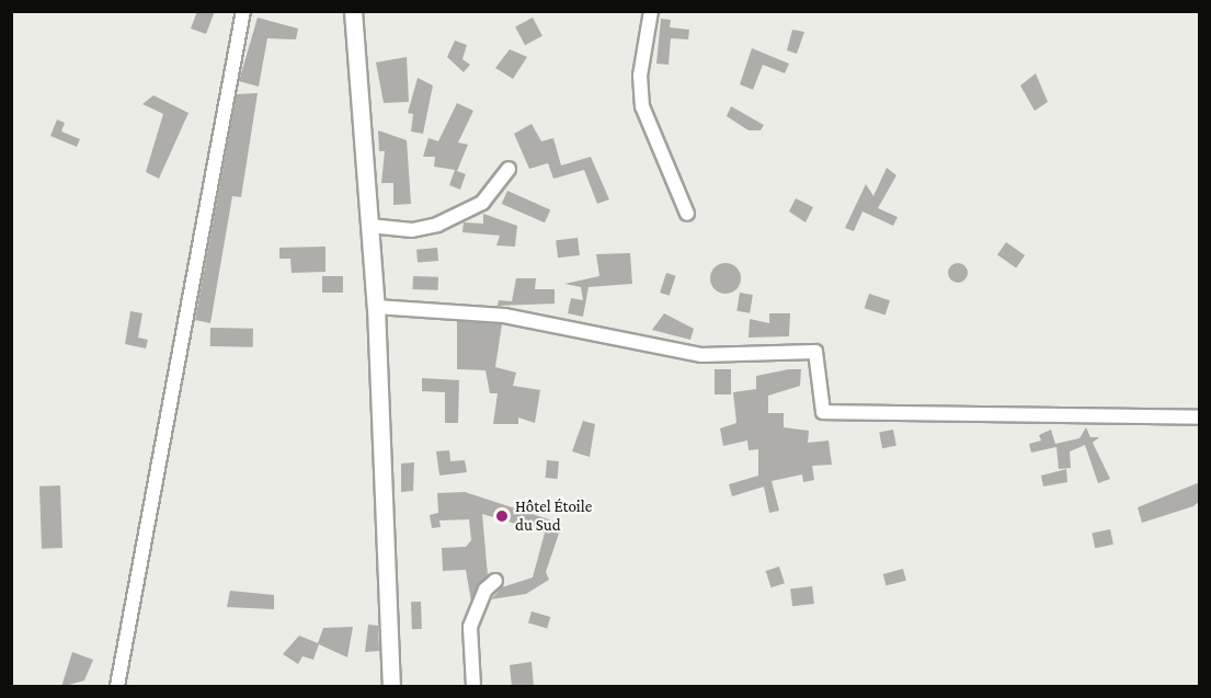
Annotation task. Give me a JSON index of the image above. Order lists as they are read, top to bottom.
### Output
{
  "places": ["Hôtel Étoile du Sud"]
}
